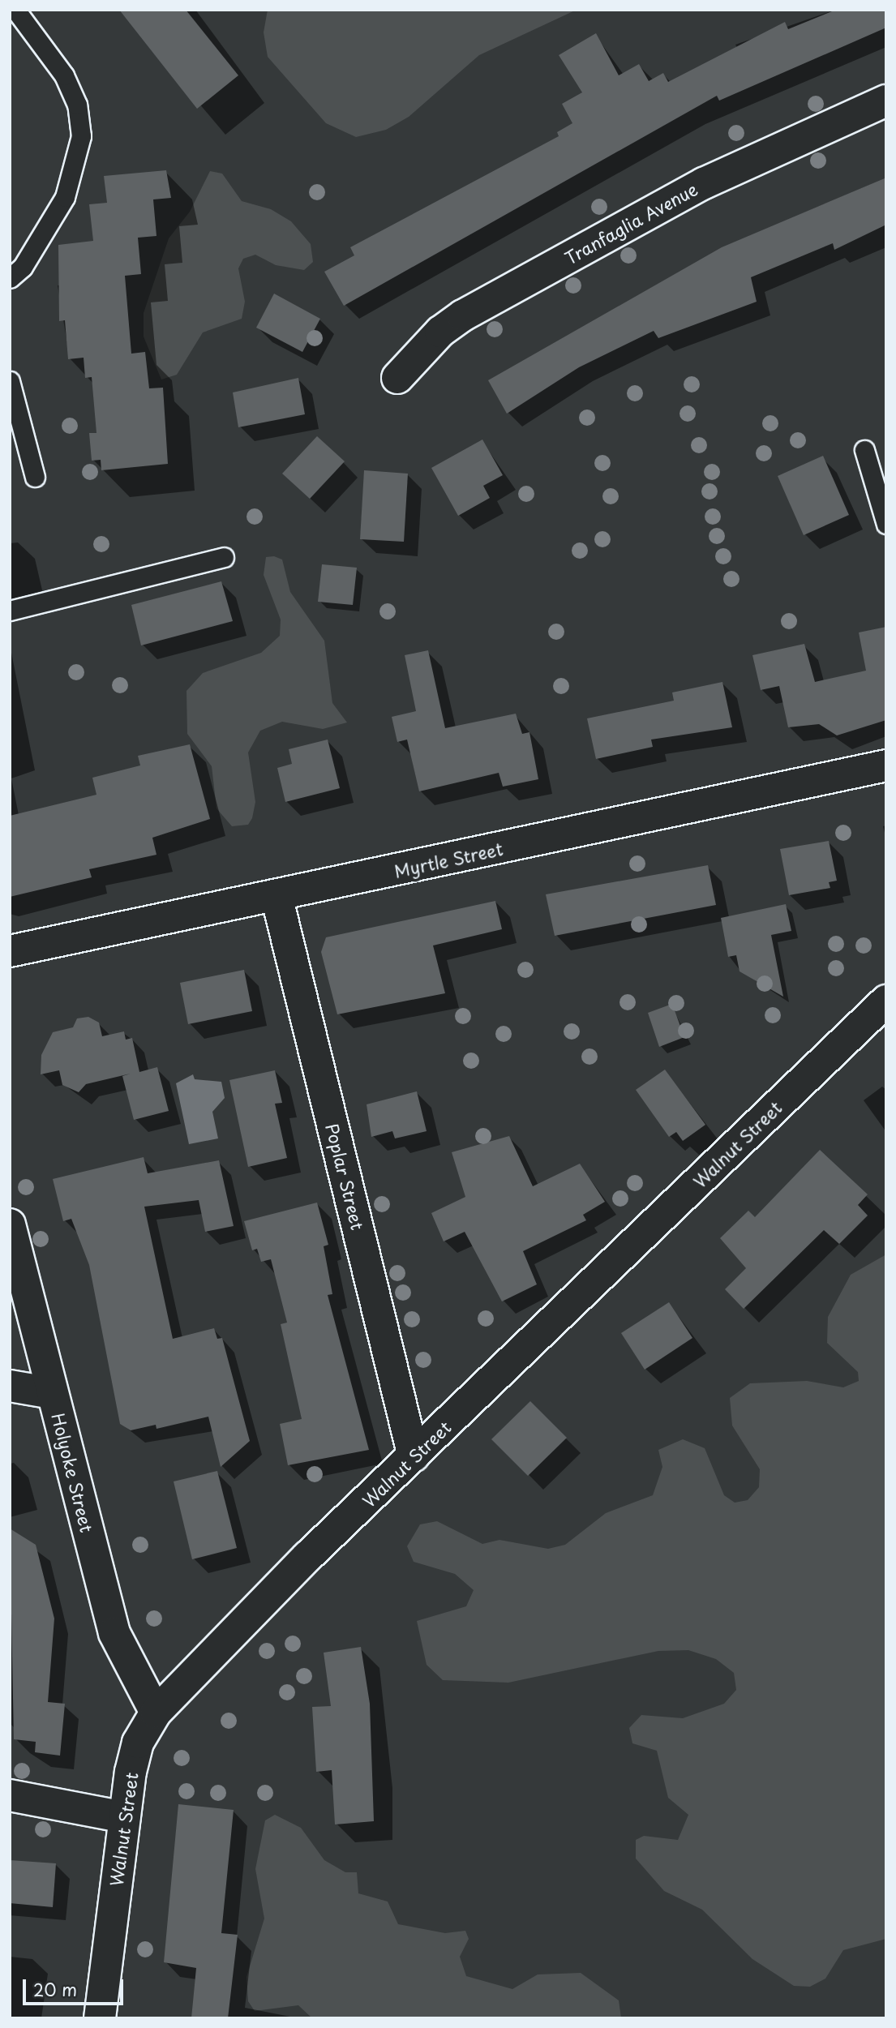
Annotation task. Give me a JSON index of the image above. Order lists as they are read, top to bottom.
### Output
{
  "streets": {
    "main road": [
      "Tranfaglia Avenue",
      "Myrtle Street",
      "Walnut Street",
      "Poplar Street",
      "Holyoke Street"
    ]
  },
  "crossings": [
    ["Myrtle Street", "Poplar Street"],
    ["Walnut Street", "Poplar Street"],
    ["Walnut Street", "Holyoke Street"]
  ],
  "scale_bar": "20 m"
}
